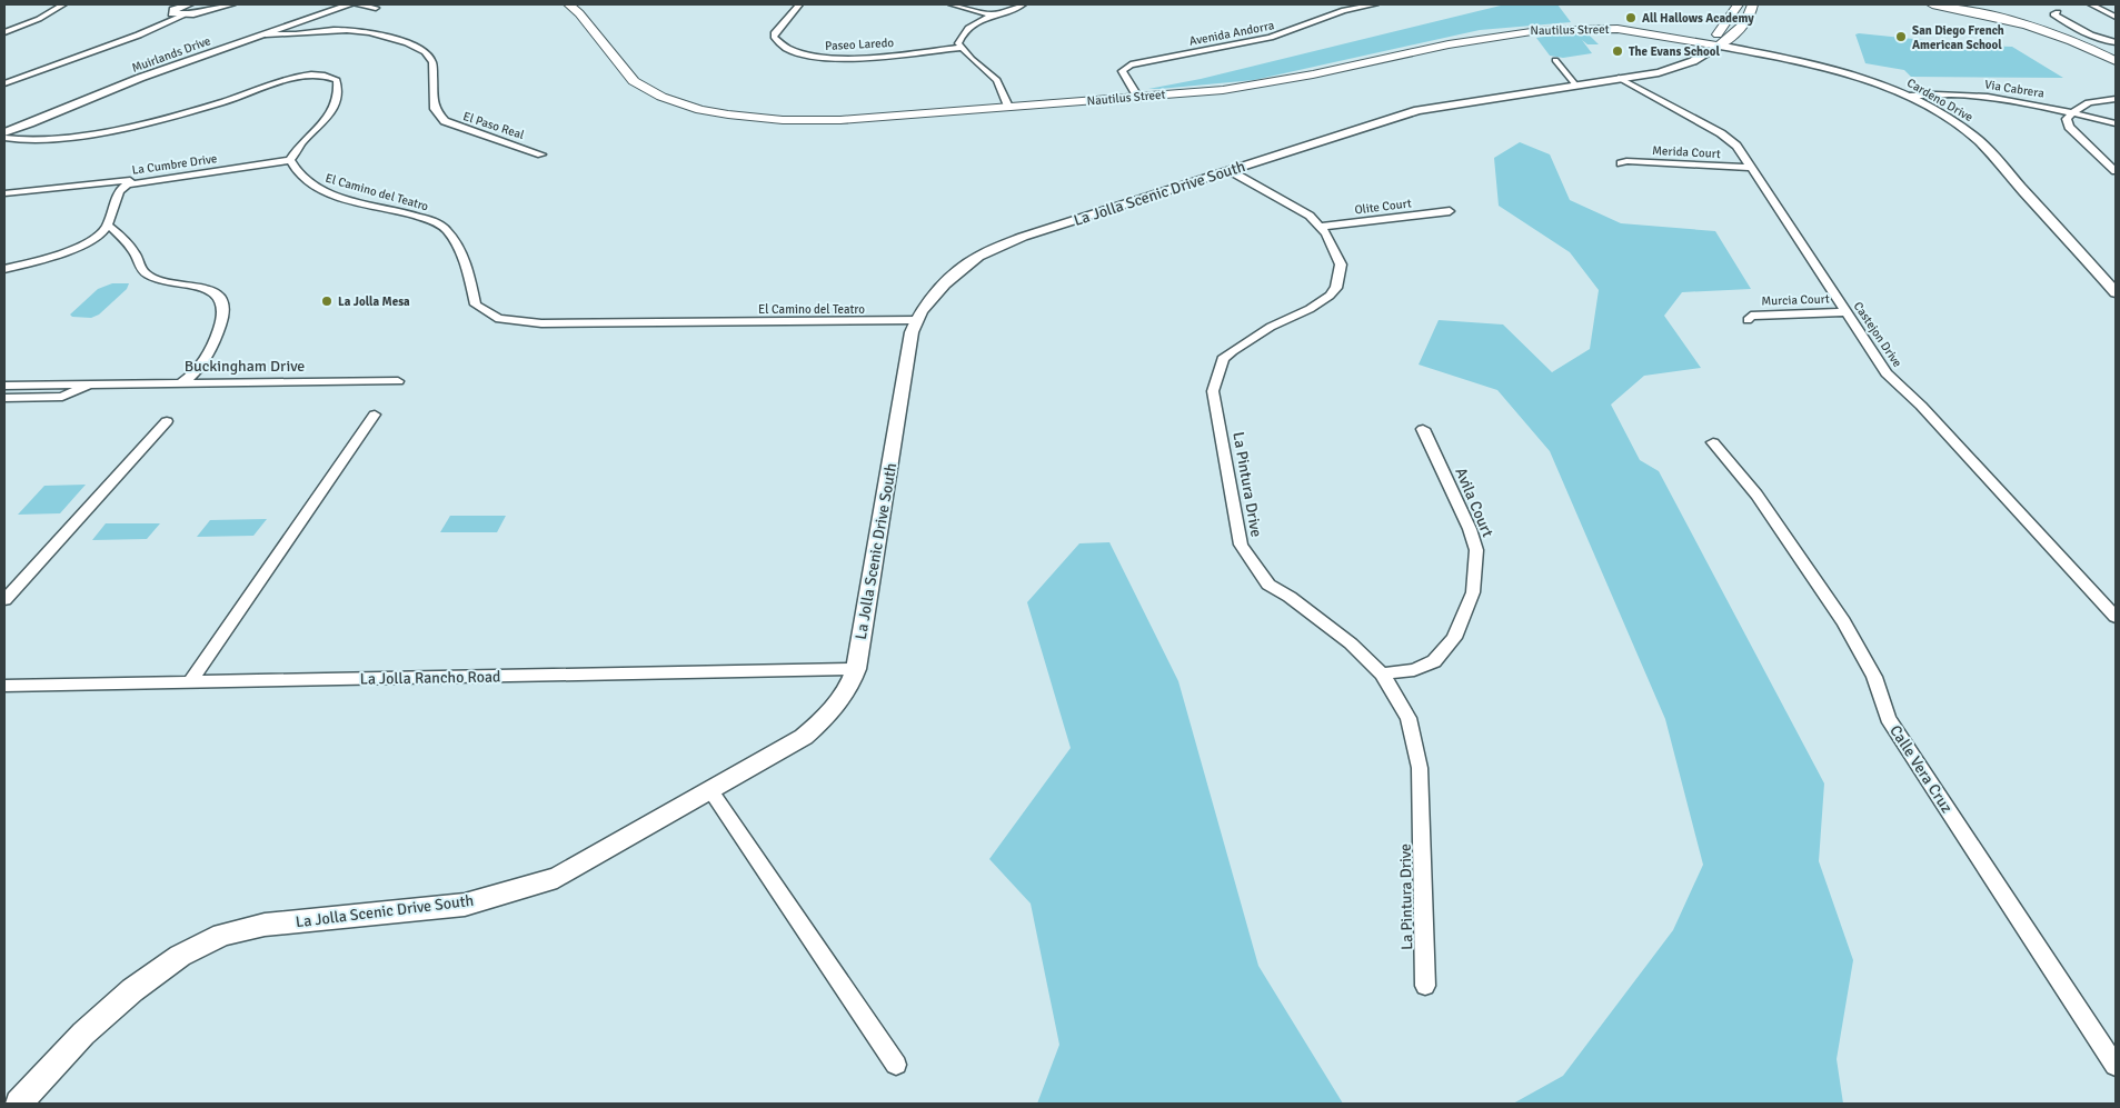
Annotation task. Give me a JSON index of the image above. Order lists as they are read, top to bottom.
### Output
{
  "streets": {
    "main road": ["Nautilus Street", "La Jolla Scenic Drive South"],
    "street": [
      "Avenida Andorra",
      "Paseo Laredo",
      "Muirlands Drive",
      "Via Cabrera",
      "Cardeno Drive",
      "El Paso Real",
      "Merida Court",
      "La Cumbre Drive",
      "El Camino del Teatro",
      "Olite Court",
      "Murcia Court",
      "Castejon Drive",
      "Buckingham Drive",
      "La Pintura Drive",
      "Avila Court",
      "La Jolla Rancho Road",
      "Calle Vera Cruz"
    ]
  },
  "crossings": [
    ["Nautilus Street", "Avenida Andorra"],
    ["Nautilus Street", "Cardeno Drive"],
    ["Nautilus Street", "La Jolla Scenic Drive South"],
    ["Muirlands Drive", "El Paso Real"],
    ["Via Cabrera", "Cardeno Drive"],
    ["Cardeno Drive", "La Jolla Scenic Drive South"],
    ["Merida Court", "Castejon Drive"],
    ["La Cumbre Drive", "El Camino del Teatro"],
    ["El Camino del Teatro", "La Jolla Scenic Drive South"],
    ["La Jolla Scenic Drive South", "Castejon Drive"],
    ["La Jolla Scenic Drive South", "La Pintura Drive"],
    ["La Jolla Scenic Drive South", "La Jolla Rancho Road"],
    ["Olite Court", "La Pintura Drive"],
    ["Murcia Court", "Castejon Drive"],
    ["La Pintura Drive", "Avila Court"]
  ],
  "places": [
    "All Hallows Academy",
    "San Diego French American School",
    "The Evans School",
    "La Jolla Mesa"
  ]
}
